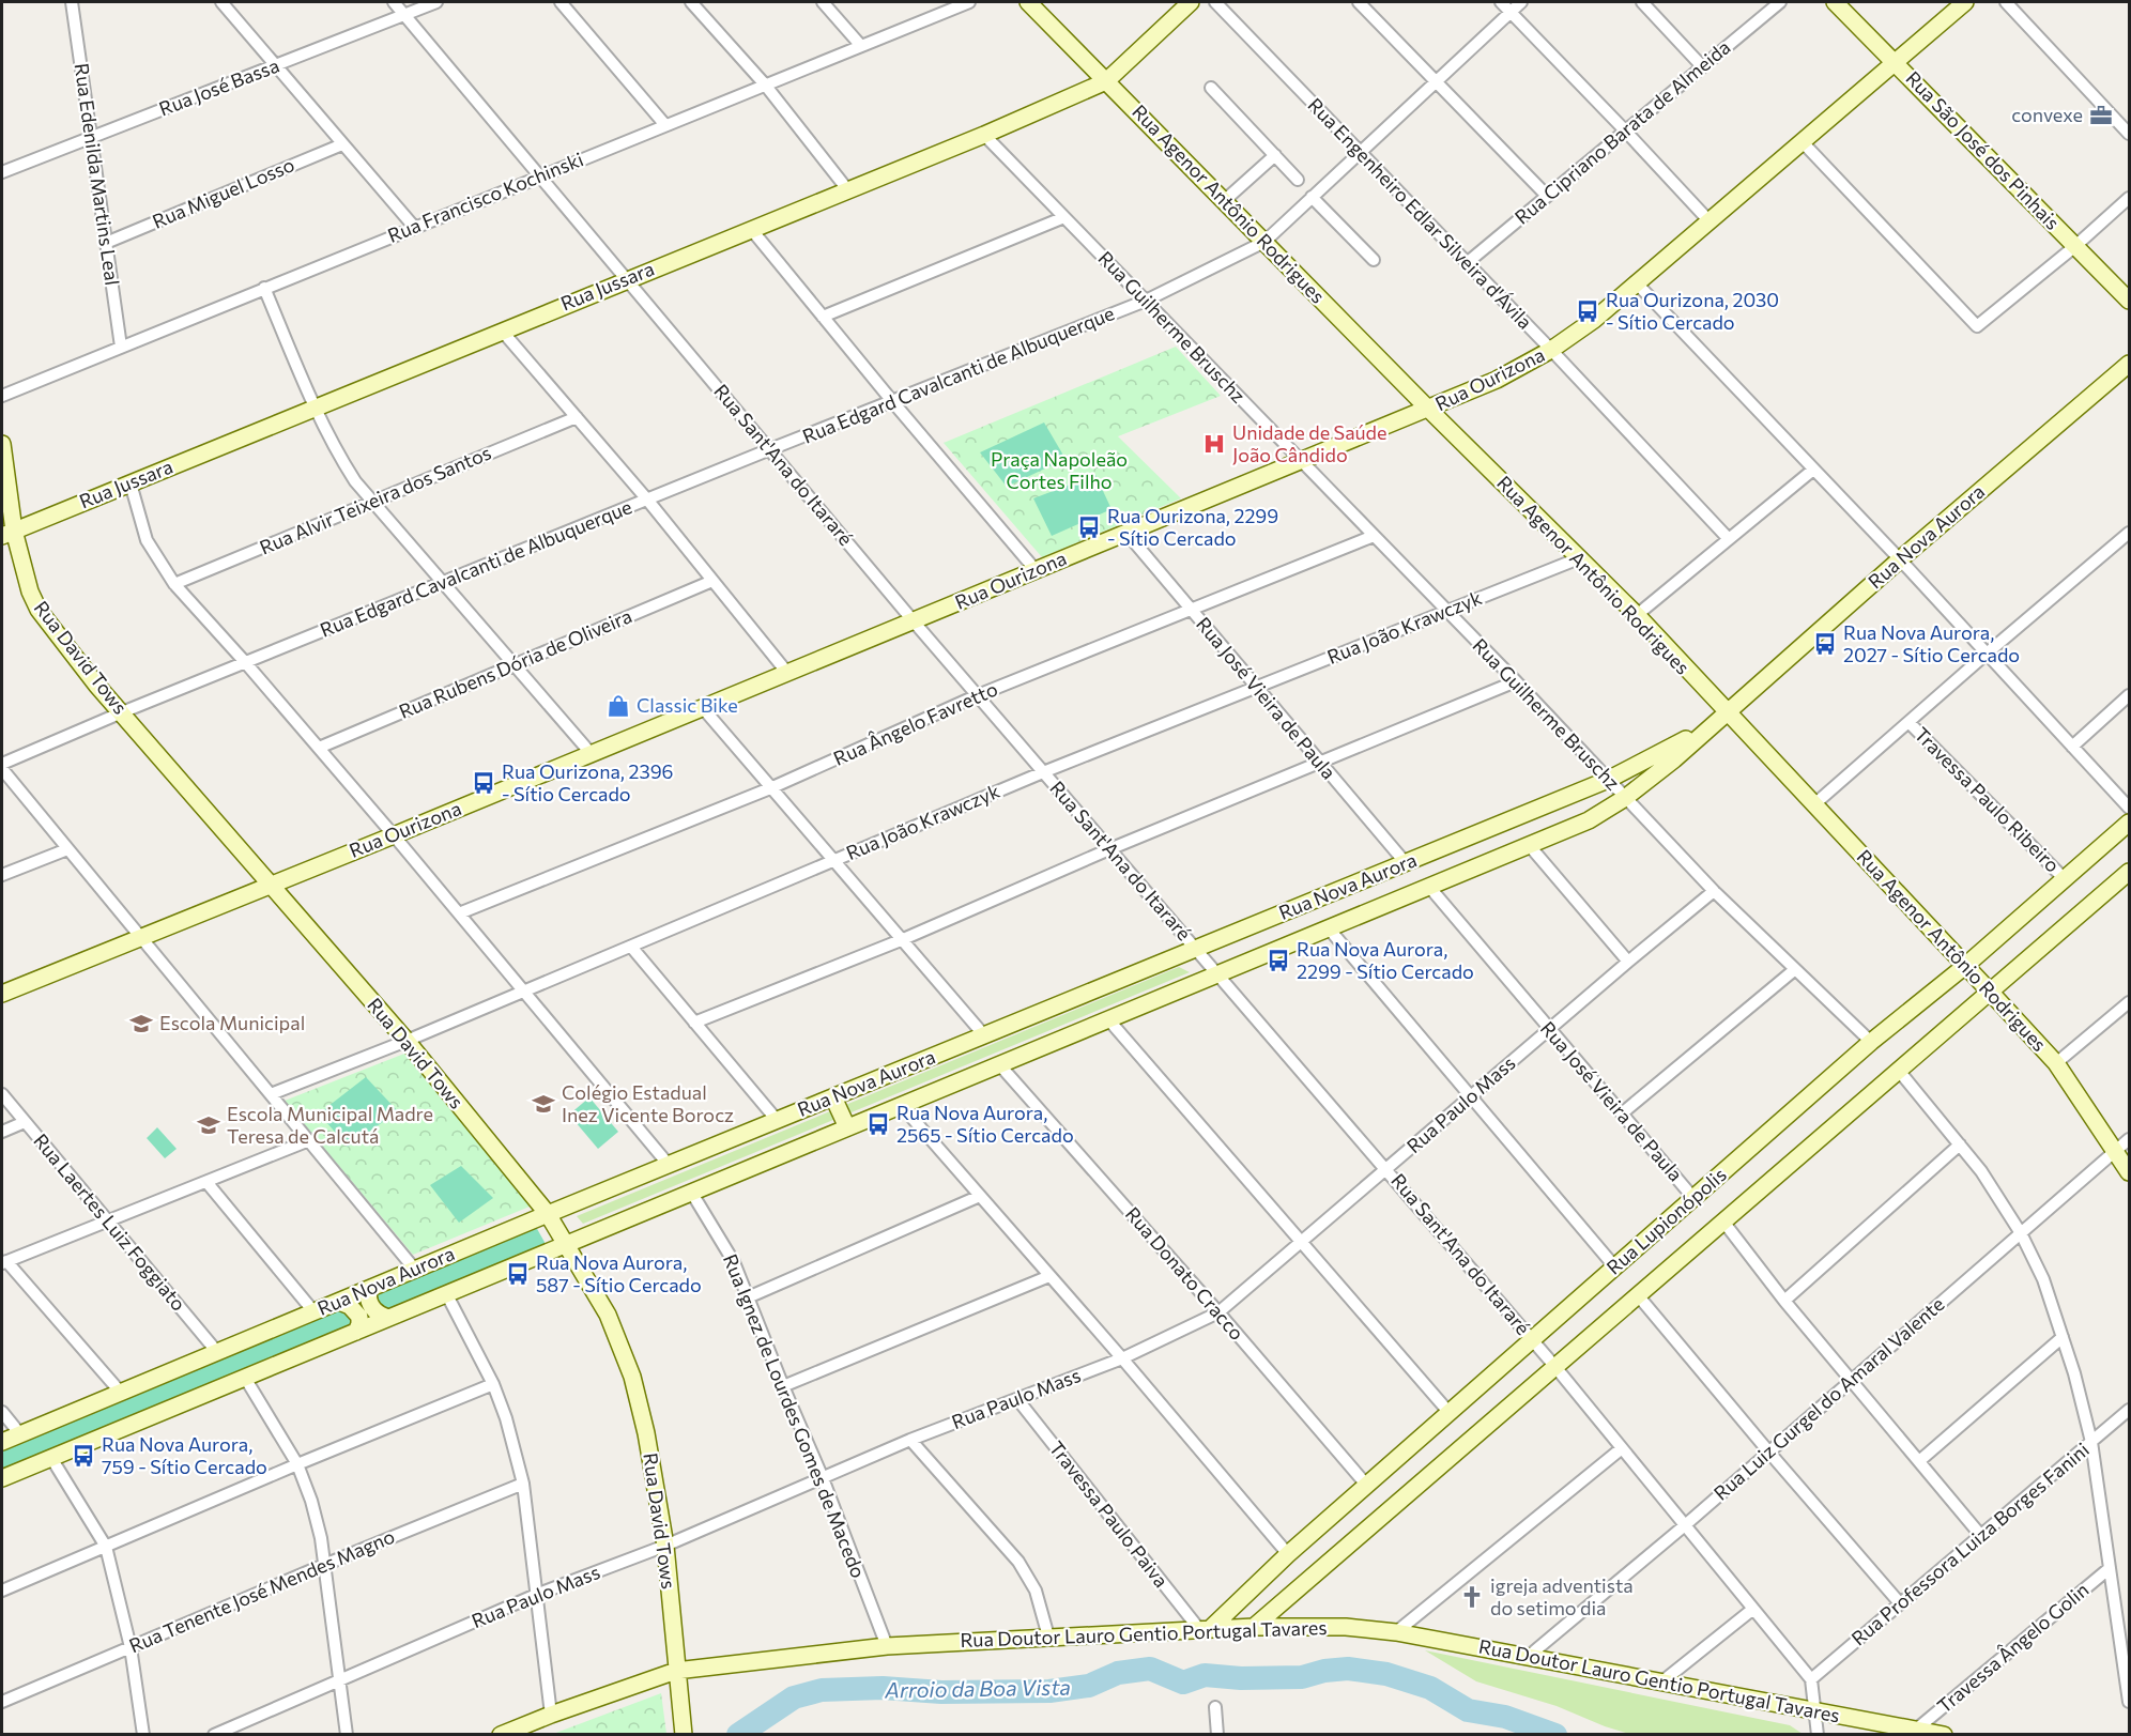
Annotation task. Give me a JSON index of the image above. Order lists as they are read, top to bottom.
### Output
{
  "streets": {
    "street": [
      "Rua José Bassa",
      "Rua Cipriano Barata de Almeida",
      "Rua São José dos Pinhais",
      "Rua Edenilda Martins Leal",
      "Rua Miguel Losso",
      "Rua Francisco Kochinski",
      "Rua Agenor Antônio Rodrigues",
      "Rua Engenheiro Edlar Silveira d'Ávila",
      "Rua Jussara",
      "Rua Guilherme Bruschz",
      "Rua Edgard Cavalcanti de Albuquerque",
      "Rua Ourizona",
      "Rua Sant'Ana do Itararé",
      "Rua Alvir Teixeira dos Santos",
      "Rua Nova Aurora",
      "Rua João Krawczyk",
      "Rua David Tows",
      "Rua Rubens Dória de Oliveira",
      "Rua José Vieira de Paula",
      "Rua Ângelo Favretto",
      "Travessa Paulo Ribeiro",
      "Rua Paulo Mass",
      "Rua Lupionópolis",
      "Rua Laertes Luiz Foggiato",
      "Rua Donato Cracco",
      "Rua Luiz Gurgel do Amaral Valente",
      "Rua Ignez de Lourdes Gomes de Macedo",
      "Travessa Paulo Paiva",
      "Rua Professora Luiza Borges Fanini",
      "Rua Tenente José Mendes Magno",
      "Rua Doutor Lauro Gentio Portugal Tavares",
      "Travessa Ângelo Golin"
    ]
  },
  "crossings": [
    ["Rua José Bassa", "Rua Edenilda Martins Leal"],
    ["Rua José Bassa", "Rua Sant'Ana do Itararé"],
    ["Rua Cipriano Barata de Almeida", "Rua Engenheiro Edlar Silveira d'Ávila"],
    ["Rua São José dos Pinhais", "Rua Ourizona"],
    ["Rua Edenilda Martins Leal", "Rua Miguel Losso"],
    ["Rua Edenilda Martins Leal", "Rua Francisco Kochinski"],
    ["Rua Francisco Kochinski", "Rua Sant'Ana do Itararé"],
    ["Rua Agenor Antônio Rodrigues", "Rua Jussara"],
    ["Rua Agenor Antônio Rodrigues", "Rua Edgard Cavalcanti de Albuquerque"],
    ["Rua Agenor Antônio Rodrigues", "Rua Ourizona"],
    ["Rua Agenor Antônio Rodrigues", "Rua Nova Aurora"],
    ["Rua Agenor Antônio Rodrigues", "Rua João Krawczyk"],
    ["Rua Agenor Antônio Rodrigues", "Rua Lupionópolis"],
    ["Rua Agenor Antônio Rodrigues", "Rua Luiz Gurgel do Amaral Valente"],
    ["Rua Engenheiro Edlar Silveira d'Ávila", "Rua Edgard Cavalcanti de Albuquerque"],
    ["Rua Engenheiro Edlar Silveira d'Ávila", "Rua Ourizona"],
    ["Rua Jussara", "Rua Guilherme Bruschz"],
    ["Rua Jussara", "Rua Sant'Ana do Itararé"],
    ["Rua Jussara", "Rua David Tows"],
    ["Rua Guilherme Bruschz", "Rua Edgard Cavalcanti de Albuquerque"],
    ["Rua Guilherme Bruschz", "Rua Ourizona"],
    ["Rua Guilherme Bruschz", "Rua Nova Aurora"],
    ["Rua Guilherme Bruschz", "Rua João Krawczyk"],
    ["Rua Guilherme Bruschz", "Rua Ângelo Favretto"],
    ["Rua Guilherme Bruschz", "Rua Paulo Mass"],
    ["Rua Guilherme Bruschz", "Rua Lupionópolis"],
    ["Rua Edgard Cavalcanti de Albuquerque", "Rua Sant'Ana do Itararé"],
    ["Rua Edgard Cavalcanti de Albuquerque", "Rua David Tows"],
    ["Rua Ourizona", "Rua Sant'Ana do Itararé"],
    ["Rua Ourizona", "Rua David Tows"],
    ["Rua Ourizona", "Rua José Vieira de Paula"],
    ["Rua Sant'Ana do Itararé", "Rua Nova Aurora"],
    ["Rua Sant'Ana do Itararé", "Rua João Krawczyk"],
    ["Rua Sant'Ana do Itararé", "Rua Ângelo Favretto"],
    ["Rua Sant'Ana do Itararé", "Rua Paulo Mass"],
    ["Rua Sant'Ana do Itararé", "Rua Lupionópolis"],
    ["Rua Sant'Ana do Itararé", "Rua Luiz Gurgel do Amaral Valente"],
    ["Rua Sant'Ana do Itararé", "Rua Professora Luiza Borges Fanini"],
    ["Rua Nova Aurora", "Rua David Tows"],
    ["Rua Nova Aurora", "Rua José Vieira de Paula"],
    ["Rua Nova Aurora", "Rua Laertes Luiz Foggiato"],
    ["Rua Nova Aurora", "Rua Donato Cracco"],
    ["Rua Nova Aurora", "Rua Ignez de Lourdes Gomes de Macedo"],
    ["Rua João Krawczyk", "Rua David Tows"],
    ["Rua João Krawczyk", "Rua José Vieira de Paula"],
    ["Rua David Tows", "Rua Paulo Mass"],
    ["Rua David Tows", "Rua Doutor Lauro Gentio Portugal Tavares"],
    ["Rua José Vieira de Paula", "Rua Ângelo Favretto"],
    ["Rua José Vieira de Paula", "Rua Paulo Mass"],
    ["Rua José Vieira de Paula", "Rua Lupionópolis"],
    ["Travessa Paulo Ribeiro", "Rua Lupionópolis"],
    ["Rua Paulo Mass", "Rua Donato Cracco"],
    ["Rua Paulo Mass", "Rua Ignez de Lourdes Gomes de Macedo"],
    ["Rua Paulo Mass", "Travessa Paulo Paiva"],
    ["Rua Lupionópolis", "Rua Donato Cracco"],
    ["Rua Lupionópolis", "Travessa Paulo Paiva"],
    ["Rua Lupionópolis", "Rua Doutor Lauro Gentio Portugal Tavares"],
    ["Rua Luiz Gurgel do Amaral Valente", "Rua Doutor Lauro Gentio Portugal Tavares"],
    ["Rua Ignez de Lourdes Gomes de Macedo", "Rua Doutor Lauro Gentio Portugal Tavares"],
    ["Travessa Paulo Paiva", "Rua Doutor Lauro Gentio Portugal Tavares"],
    ["Rua Doutor Lauro Gentio Portugal Tavares", "Travessa Ângelo Golin"]
  ],
  "water": ["Arroio da Boa Vista"],
  "parks": ["Praça Napoleão Cortes Filho"],
  "places": {
    "office": ["convexe"],
    "bus stop": [
      "Rua Ourizona, 2030 - Sítio Cercado",
      "Rua Ourizona, 2299 - Sítio Cercado",
      "Rua Nova Aurora, 2027 - Sítio Cercado",
      "Rua Ourizona, 2396 - Sítio Cercado",
      "Rua Nova Aurora, 2299 - Sítio Cercado",
      "Rua Nova Aurora, 2565 - Sítio Cercado",
      "Rua Nova Aurora, 587 - Sítio Cercado",
      "Rua Nova Aurora, 759 - Sítio Cercado"
    ],
    "hospital": ["Unidade de Saúde João Cândido"],
    "shop": ["Classic Bike"],
    "school or university": ["Escola Municipal", "Colégio Estadual Inez Vicente Borocz", "Escola Municipal Madre Teresa de Calcutá"],
    "church": ["igreja adventista do setimo dia"]
  }
}
